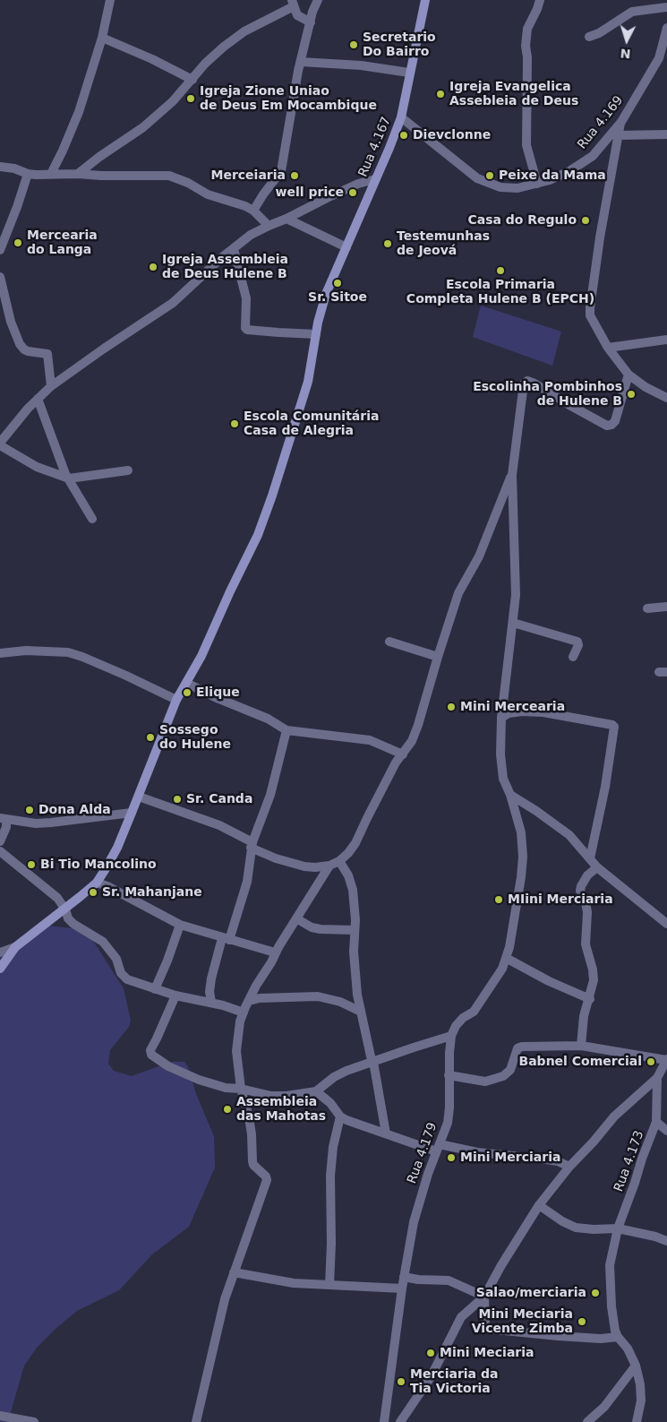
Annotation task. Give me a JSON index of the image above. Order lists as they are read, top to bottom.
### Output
{
  "streets": {
    "street": [
      "Rua 4.169",
      "Rua 4.167",
      "Rua 4.179",
      "Rua 4.173"
    ]
  },
  "crossings": [
    ["Rua 4.169", "Rua 4.167"]
  ],
  "places": [
    "Secretario Do Bairro",
    "Igreja Evangelica Assebleia de Deus",
    "Igreja Zione Uniao de Deus Em Mocambique",
    "Dievclonne",
    "Merceiaria",
    "Peixe da Mama",
    "well price",
    "Casa do Regulo",
    "Mercearia do Langa",
    "Testemunhas de Jeová",
    "Igreja Assembleia de Deus Hulene B",
    "Escola Primaria Completa Hulene B (EPCH)",
    "Sr. Sitoe",
    "Escolinha Pombinhos de Hulene B",
    "Escola Comunitária Casa de Alegria",
    "Elique",
    "Mini Mercearia",
    "Sossego do Hulene",
    "Sr. Canda",
    "Dona Alda",
    "Bi Tio Mancolino",
    "Sr. Mahanjane",
    "MIini Merciaria",
    "Babnel Comercial",
    "Assembleia das Mahotas",
    "Mini Merciaria",
    "Salao/merciaria",
    "Mini Meciaria Vicente Zimba",
    "Mini Meciaria",
    "Merciaria da Tia Victoria"
  ],
  "north": "bottom"
}
